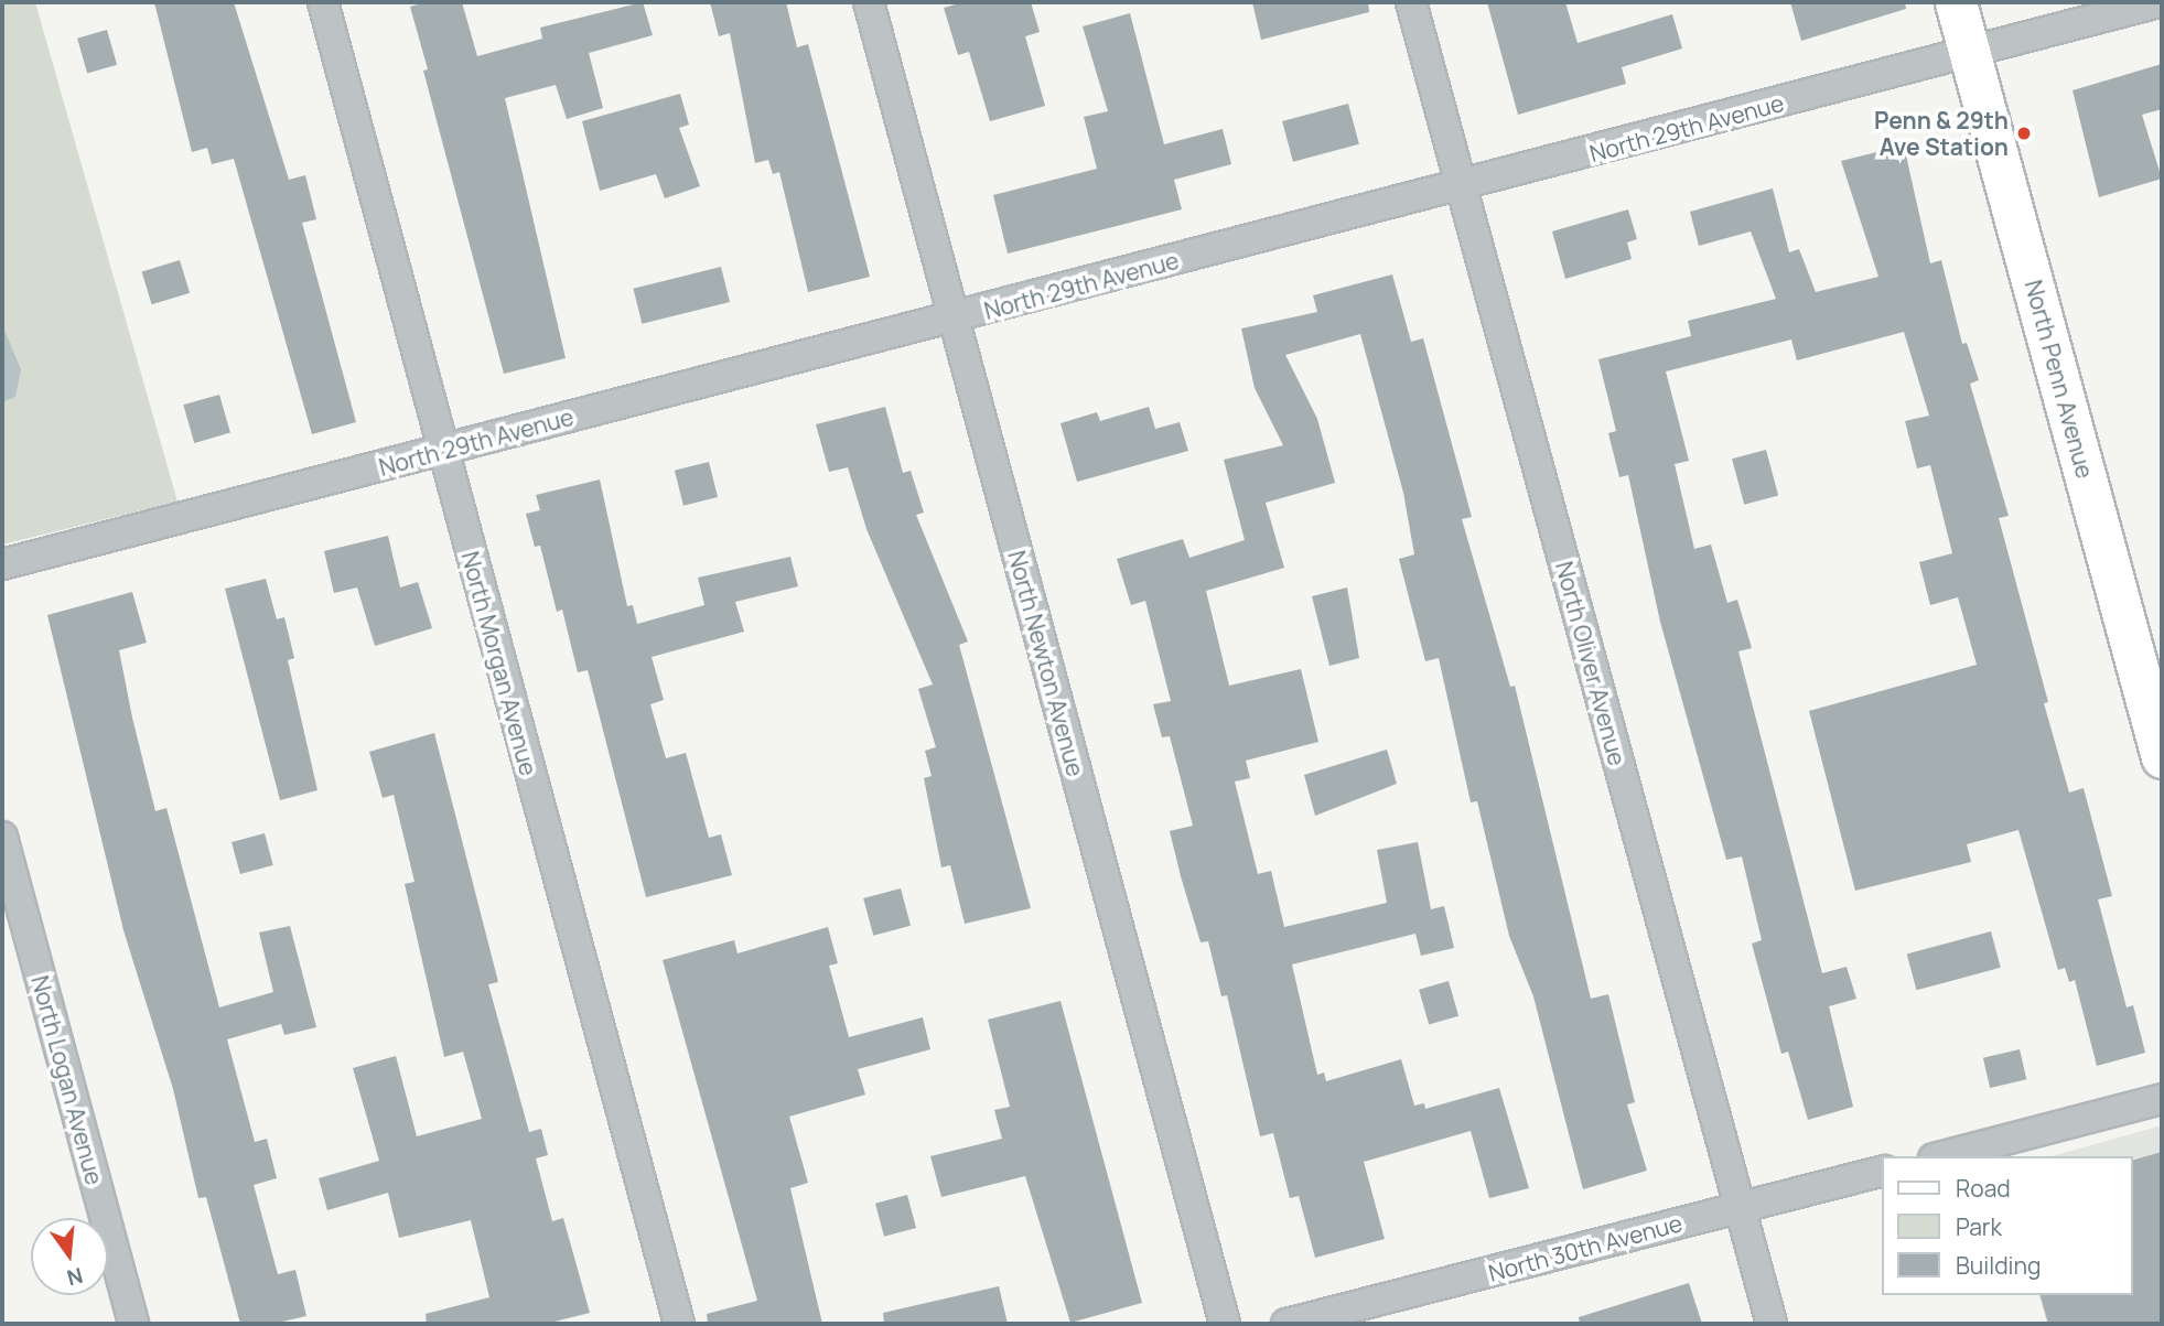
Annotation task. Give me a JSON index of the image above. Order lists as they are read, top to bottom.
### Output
{
  "streets": {
    "main road": ["North Penn Avenue"],
    "street": [
      "North 29th Avenue",
      "North Morgan Avenue",
      "North Newton Avenue",
      "North Oliver Avenue",
      "North Logan Avenue",
      "North 30th Avenue"
    ]
  },
  "crossings": [
    ["North 29th Avenue", "North Penn Avenue"],
    ["North 29th Avenue", "North Morgan Avenue"],
    ["North 29th Avenue", "North Newton Avenue"],
    ["North 29th Avenue", "North Oliver Avenue"],
    ["North Oliver Avenue", "North 30th Avenue"]
  ],
  "places": ["Penn & 29th Ave Station"],
  "legend": ["Road", "Park", "Building"],
  "north": "bottom"
}
